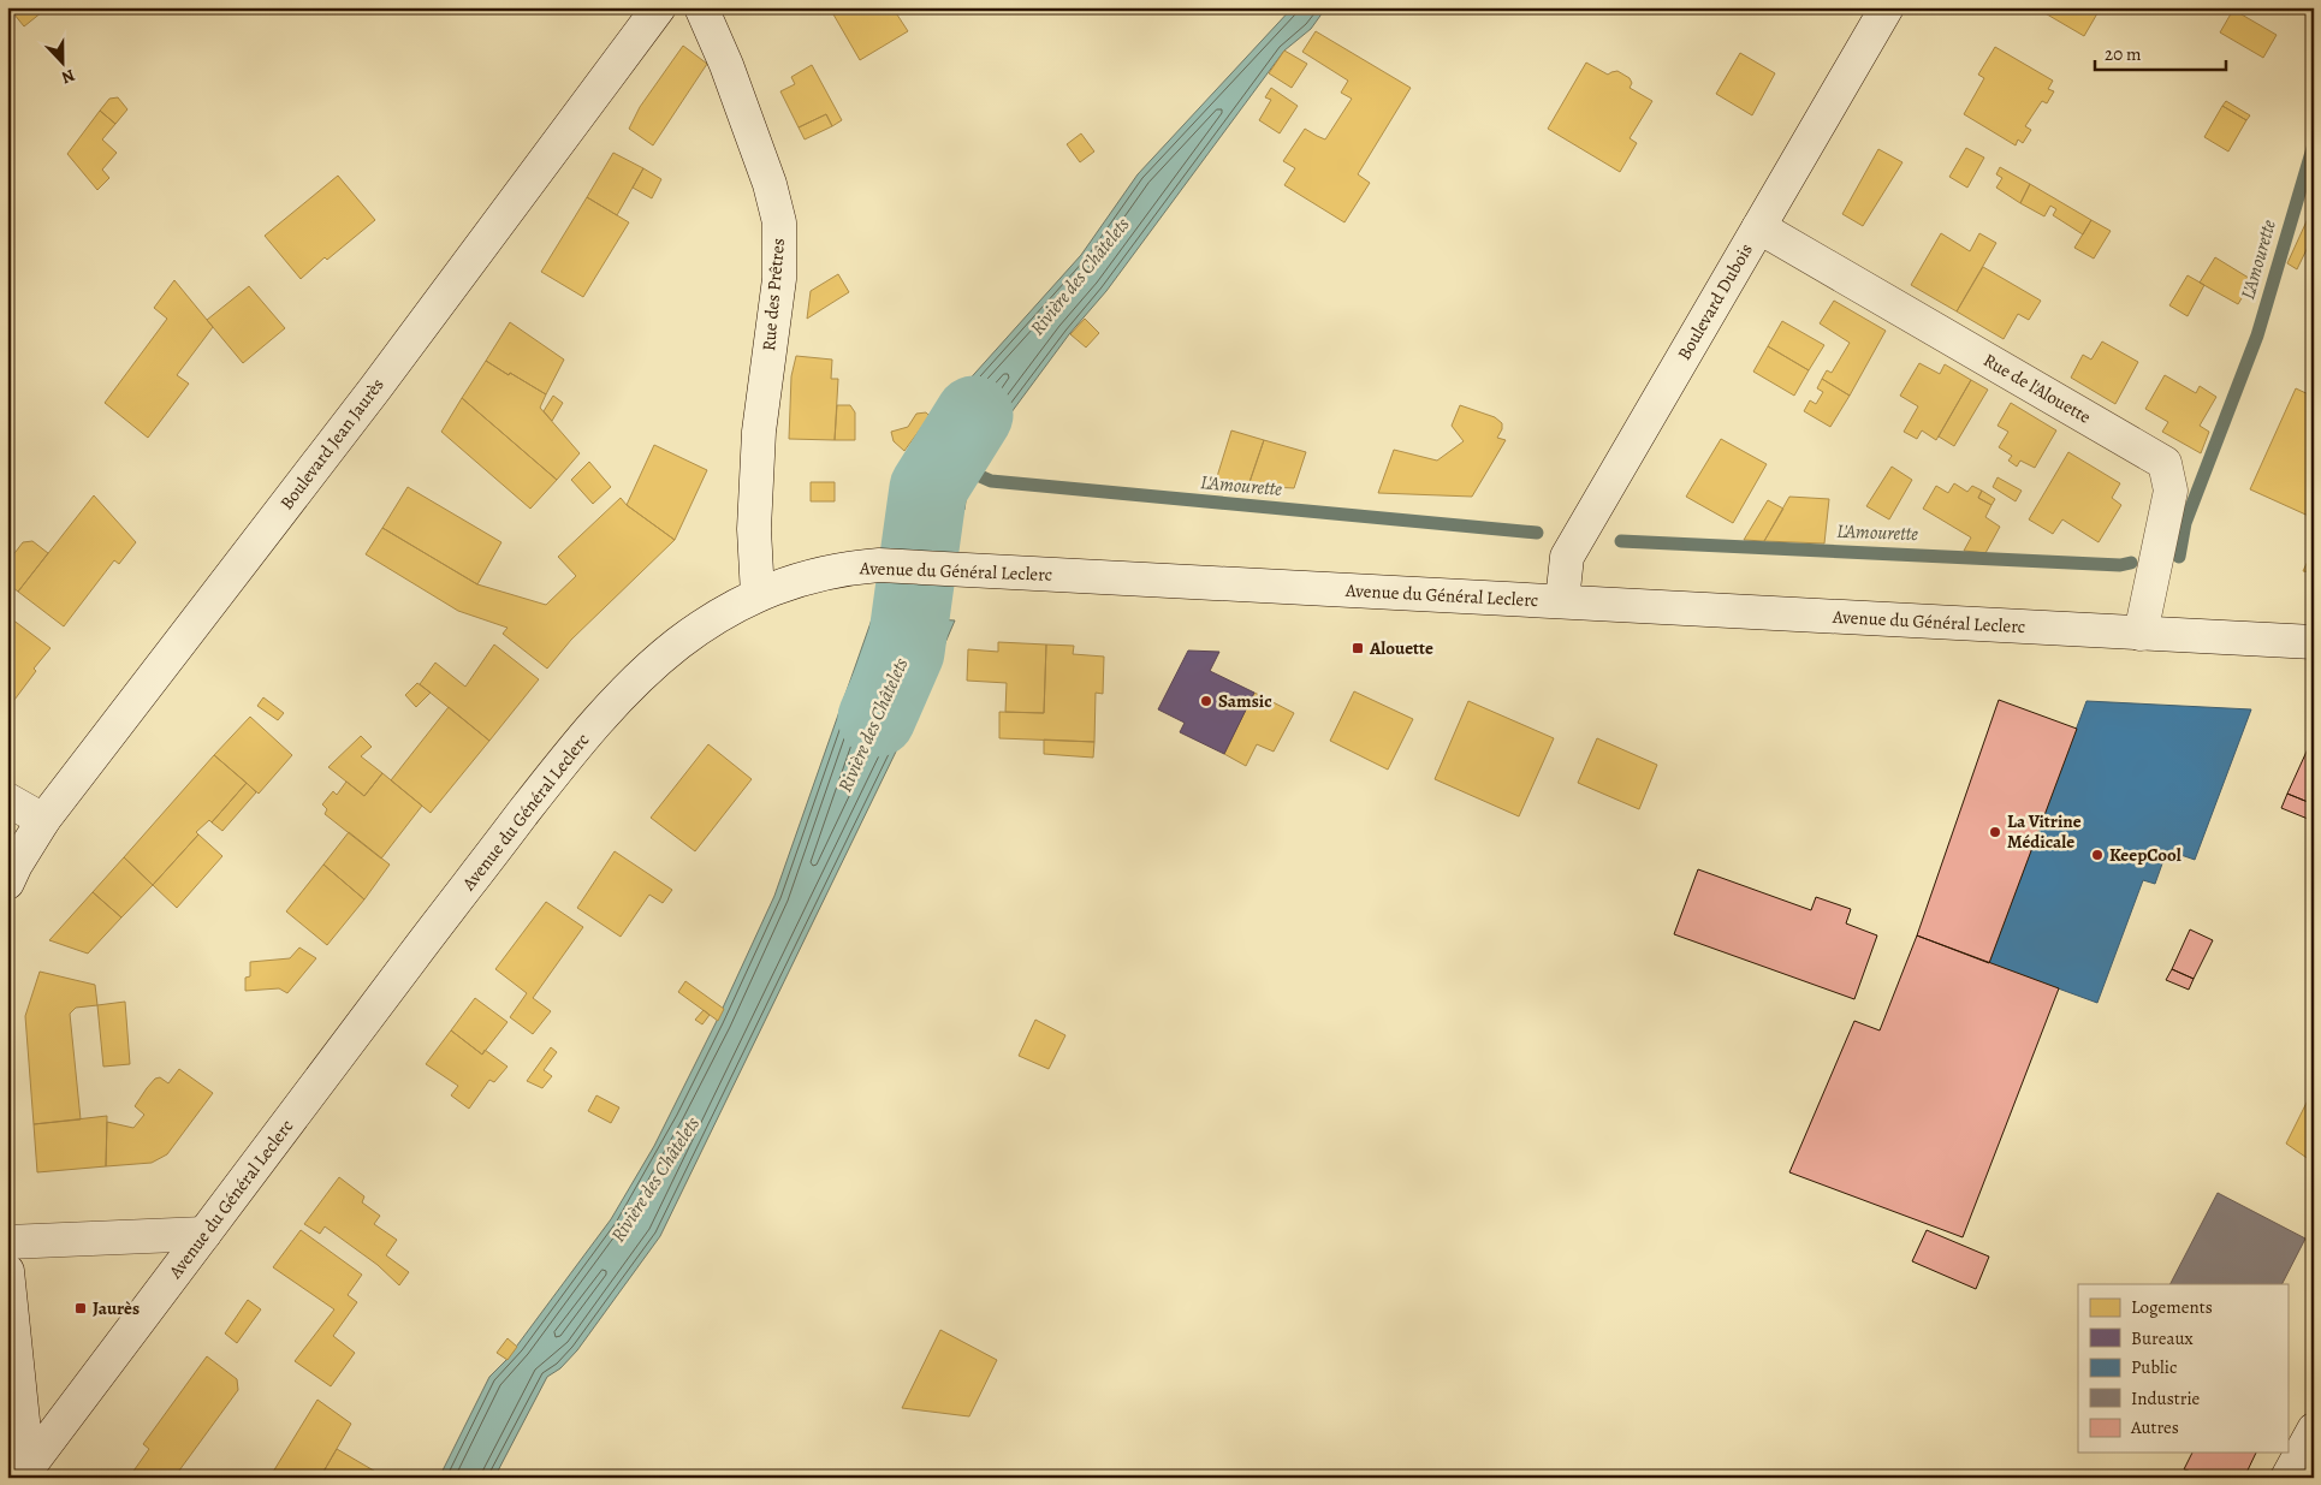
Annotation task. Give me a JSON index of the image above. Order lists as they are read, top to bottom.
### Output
{
  "streets": {
    "street": [
      "Rue des Prêtres",
      "Boulevard Dubois",
      "Rue de l'Alouette",
      "Boulevard Jean Jaurès",
      "Avenue du Général Leclerc"
    ]
  },
  "crossings": [
    ["Rue des Prêtres", "Avenue du Général Leclerc"],
    ["Boulevard Dubois", "Rue de l'Alouette"],
    ["Boulevard Dubois", "Avenue du Général Leclerc"],
    ["Rue de l'Alouette", "Avenue du Général Leclerc"]
  ],
  "water": ["L'Amourette", "Rivière des Châtelets"],
  "places": {
    "transit": ["Alouette", "Jaurès"],
    "other": ["Samsic", "La Vitrine Médicale", "KeepCool"]
  },
  "legend": [
    "Logements",
    "Bureaux",
    "Public",
    "Industrie",
    "Autres"
  ],
  "scale_bar": "20 m",
  "north": "bottom"
}
